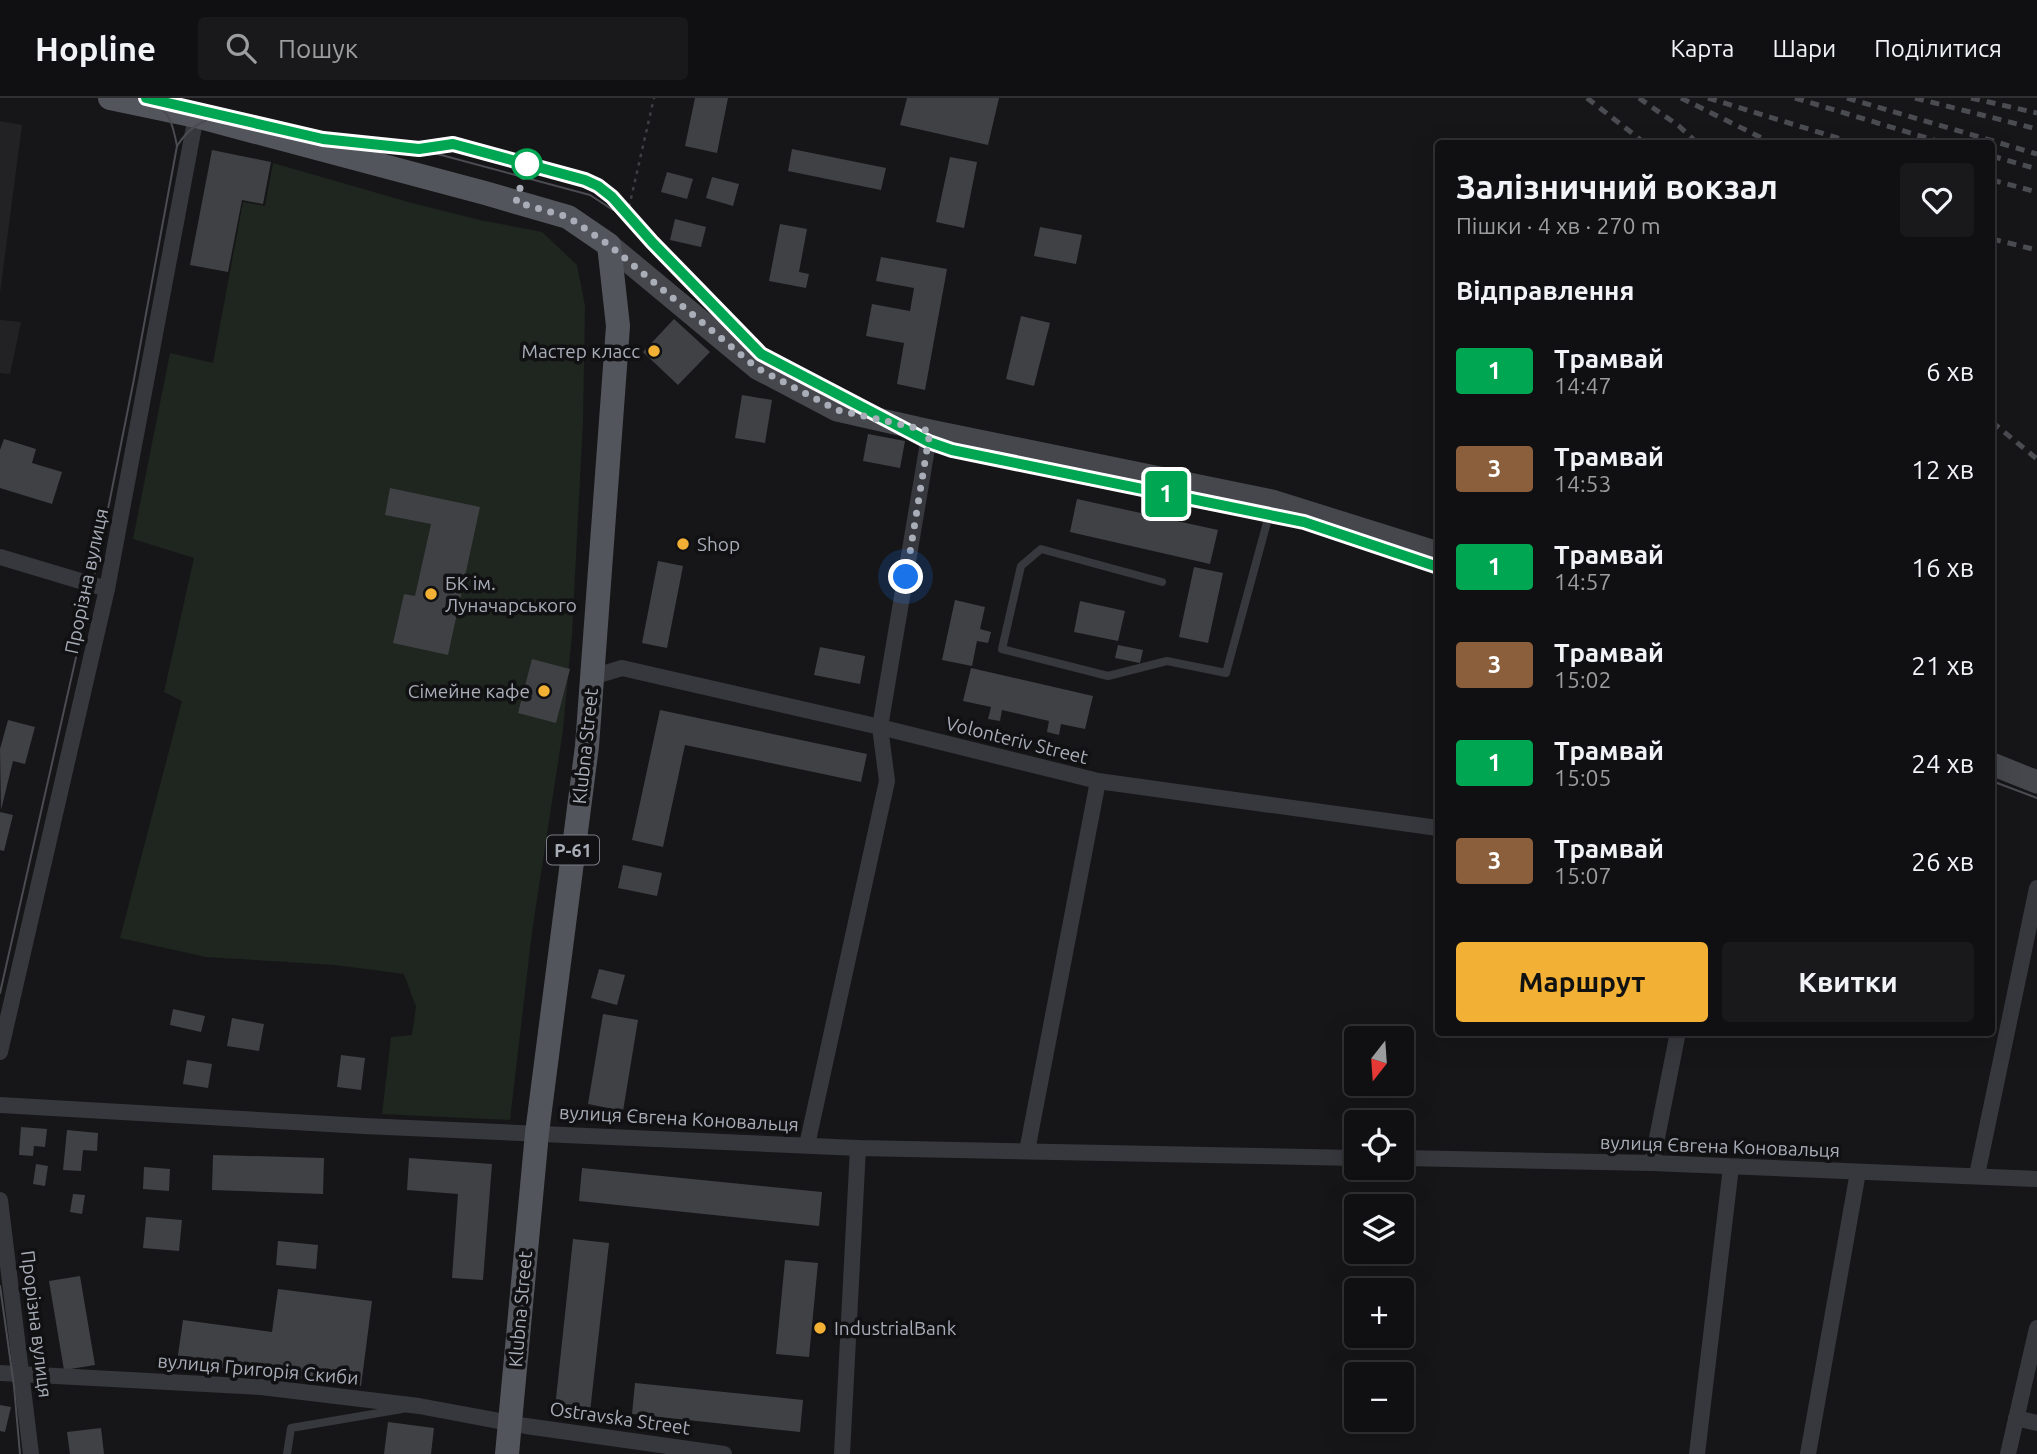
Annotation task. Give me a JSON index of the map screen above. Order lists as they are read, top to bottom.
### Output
{
  "streets": {
    "main road": ["Klubna Street", "Р-61"],
    "street": [
      "Прорізна вулиця",
      "Volonteriv Street",
      "вулиця Євгена Коновальця",
      "вулиця Григорія Скиби",
      "Ostravska Street"
    ]
  },
  "crossings": [
    ["Прорізна вулиця", "вулиця Григорія Скиби"],
    ["Volonteriv Street", "Klubna Street"],
    ["Klubna Street", "вулиця Євгена Коновальця"],
    ["Klubna Street", "вулиця Григорія Скиби"],
    ["Klubna Street", "Ostravska Street"],
    ["вулиця Григорія Скиби", "Ostravska Street"]
  ],
  "places": [
    "Мастер класс",
    "Shop",
    "БК ім. Луначарського",
    "Сімейне кафе",
    "IndustrialBank"
  ],
  "lines": ["tram line 1"],
  "north": "bottom",
  "page": {
    "header": "Hopline",
    "search": "Пошук",
    "nav": ["Карта", "Шари", "Поділитися"],
    "on_map": "1",
    "heading": [
      ["Залізничний вокзал", "Пішки · 4 хв · 270 m"],
      "Відправлення"
    ],
    "list": [
      {
        "mark": "1",
        "name": "Трамвай",
        "note": "14:47",
        "value": "6 хв"
      },
      {
        "mark": "3",
        "name": "Трамвай",
        "note": "14:53",
        "value": "12 хв"
      },
      {
        "mark": "1",
        "name": "Трамвай",
        "note": "14:57",
        "value": "16 хв"
      },
      {
        "mark": "3",
        "name": "Трамвай",
        "note": "15:02",
        "value": "21 хв"
      },
      {
        "mark": "1",
        "name": "Трамвай",
        "note": "15:05",
        "value": "24 хв"
      },
      {
        "mark": "3",
        "name": "Трамвай",
        "note": "15:07",
        "value": "26 хв"
      }
    ],
    "buttons": ["Маршрут", "Квитки"],
    "map_buttons": ["+", "−"]
  }
}
